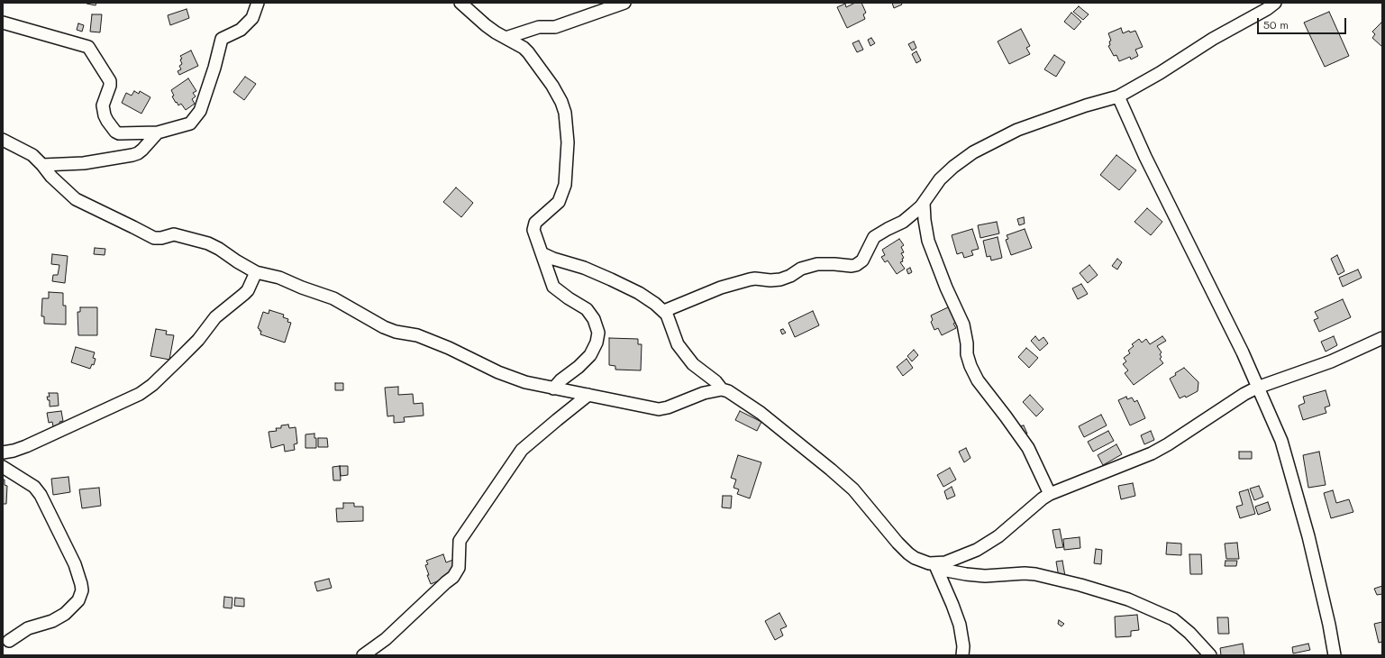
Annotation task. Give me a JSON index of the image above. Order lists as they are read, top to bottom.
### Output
{
  "scale_bar": "50 m"
}
